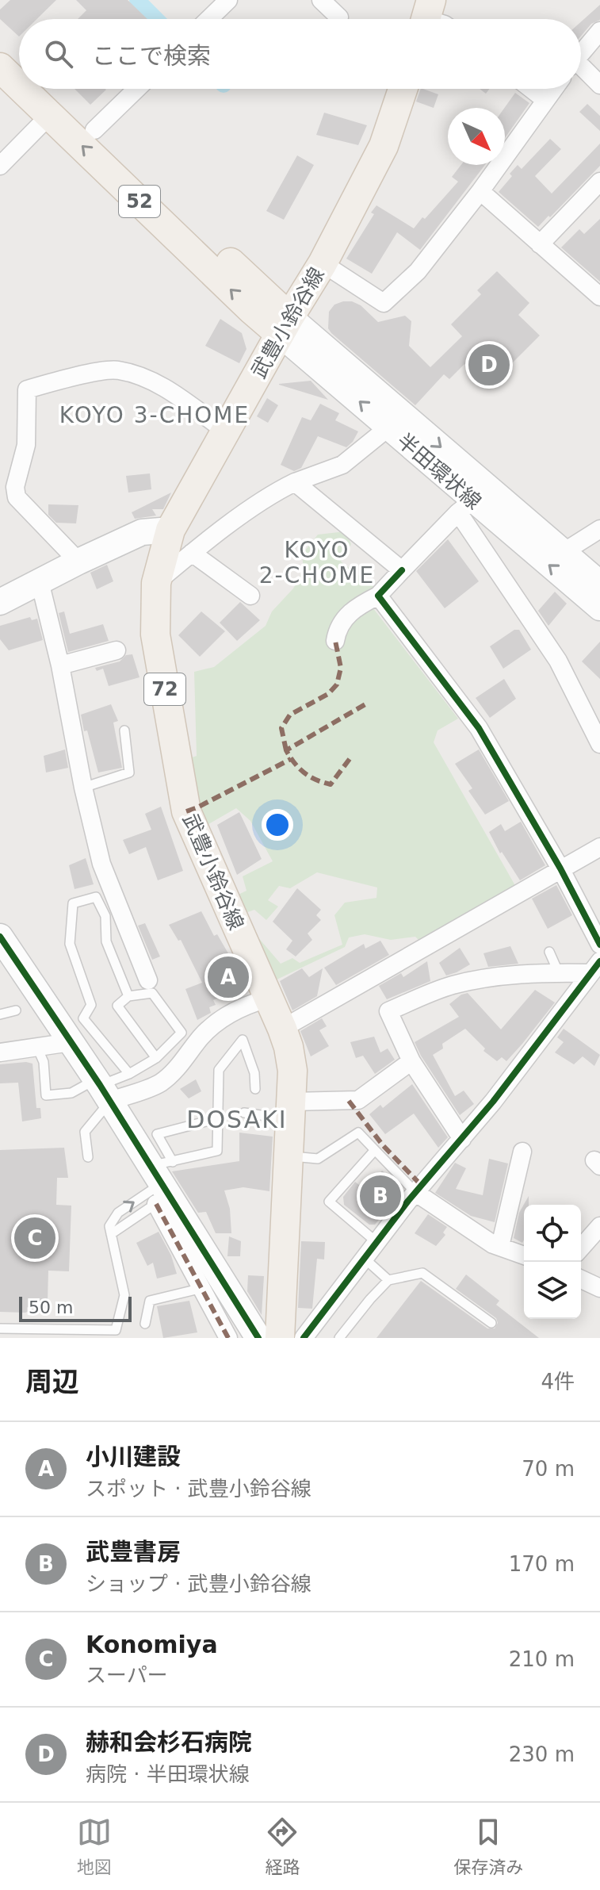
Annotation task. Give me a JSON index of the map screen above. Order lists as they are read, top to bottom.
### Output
{
  "streets": {
    "main road": [
      "52",
      "武豊小鈴谷線",
      "半田環状線",
      "72"
    ]
  },
  "crossings": [
    ["52", "武豊小鈴谷線"],
    ["52", "半田環状線"],
    ["武豊小鈴谷線", "半田環状線"]
  ],
  "districts": ["KOYO 3-CHOME", "KOYO 2-CHOME", "DOSAKI"],
  "scale_bar": "50 m",
  "north": "bottom right",
  "page": {
    "search": "ここで検索",
    "pins": [
      "D",
      "A",
      "B",
      "C"
    ],
    "scale": "50 m",
    "heading": ["周辺", "4件"],
    "list": [
      {
        "mark": "A",
        "name": "小川建設",
        "note": "スポット · 武豊小鈴谷線",
        "value": "70 m"
      },
      {
        "mark": "B",
        "name": "武豊書房",
        "note": "ショップ · 武豊小鈴谷線",
        "value": "170 m"
      },
      {
        "mark": "C",
        "name": "Konomiya",
        "note": "スーパー",
        "value": "210 m"
      },
      {
        "mark": "D",
        "name": "赫和会杉石病院",
        "note": "病院 · 半田環状線",
        "value": "230 m"
      }
    ],
    "nav": ["地図", "経路", "保存済み"]
  }
}
